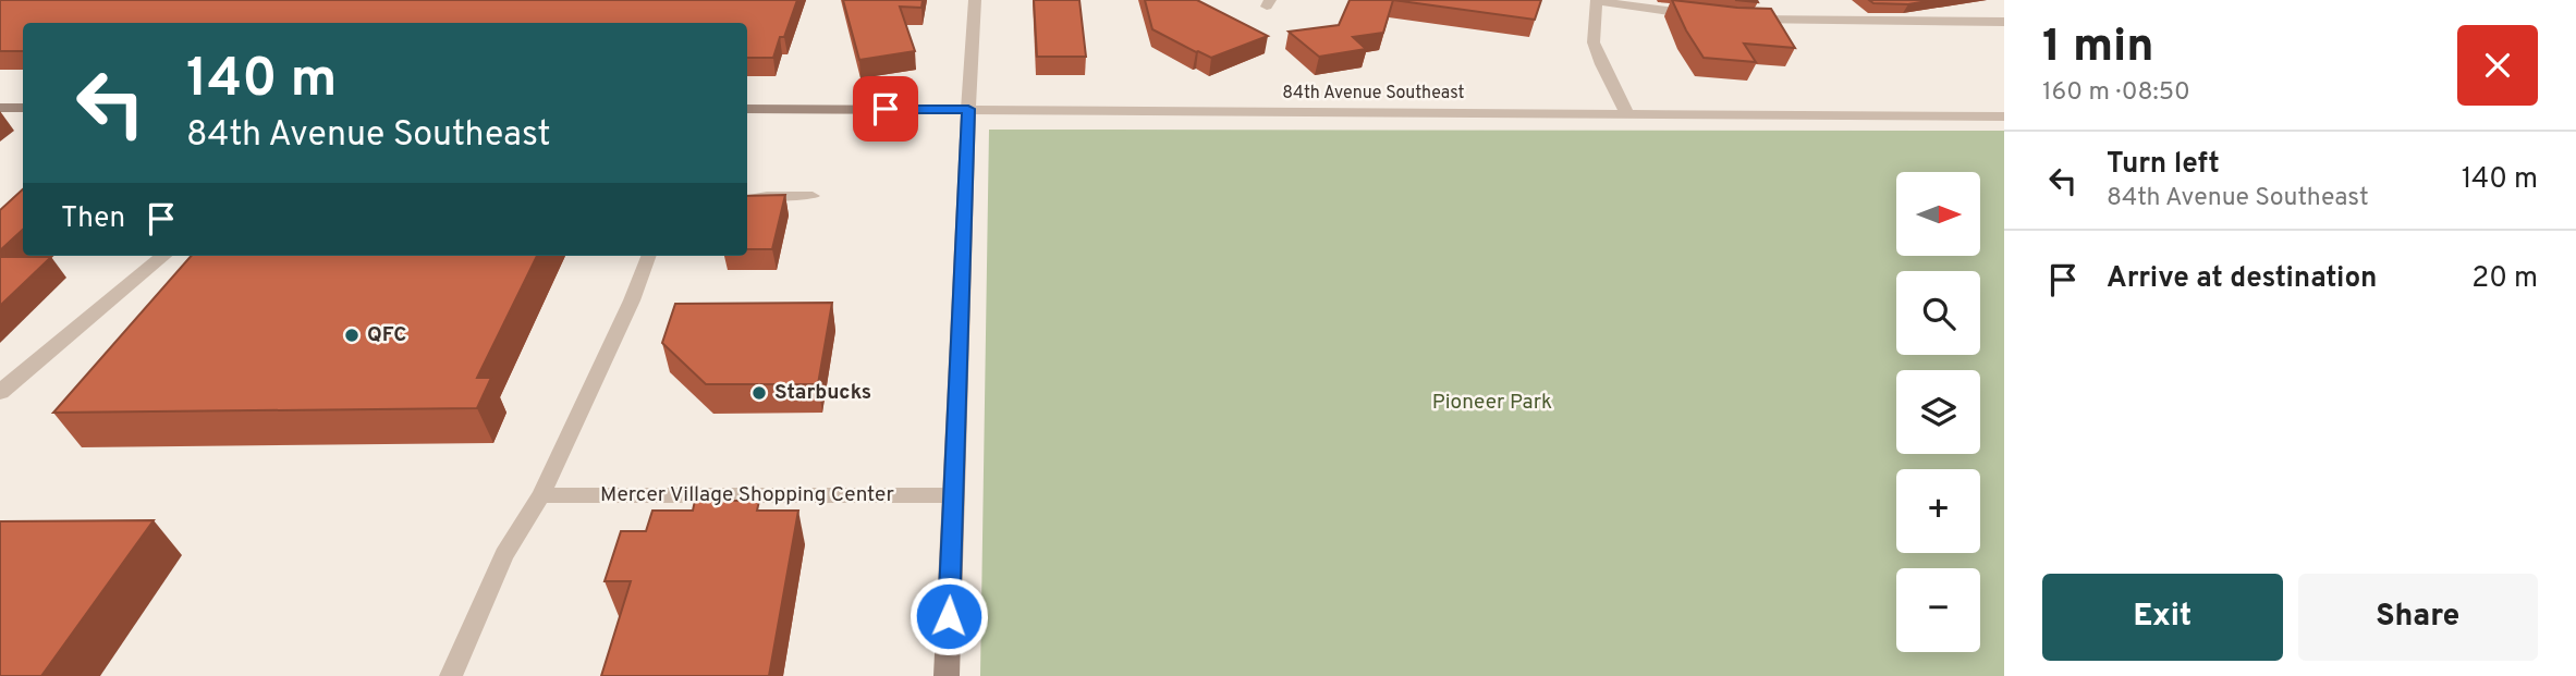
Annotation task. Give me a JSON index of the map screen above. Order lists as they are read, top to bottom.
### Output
{
  "streets": {
    "street": ["84th Avenue Southeast"],
    "lane": ["Mercer Village Shopping Center"]
  },
  "parks": ["Pioneer Park"],
  "places": ["QFC", "Starbucks"],
  "north": "right",
  "page": {
    "heading": ["1 min", "160 m · 08:50"],
    "turn": ["140 m", "84th Avenue Southeast"],
    "list": [
      {
        "name": "Turn left",
        "note": "84th Avenue Southeast",
        "value": "140 m"
      },
      {
        "name": "Arrive at destination",
        "value": "20 m"
      }
    ],
    "map_buttons": ["+", "−"],
    "then": "Then",
    "buttons": ["Exit", "Share"]
  }
}
